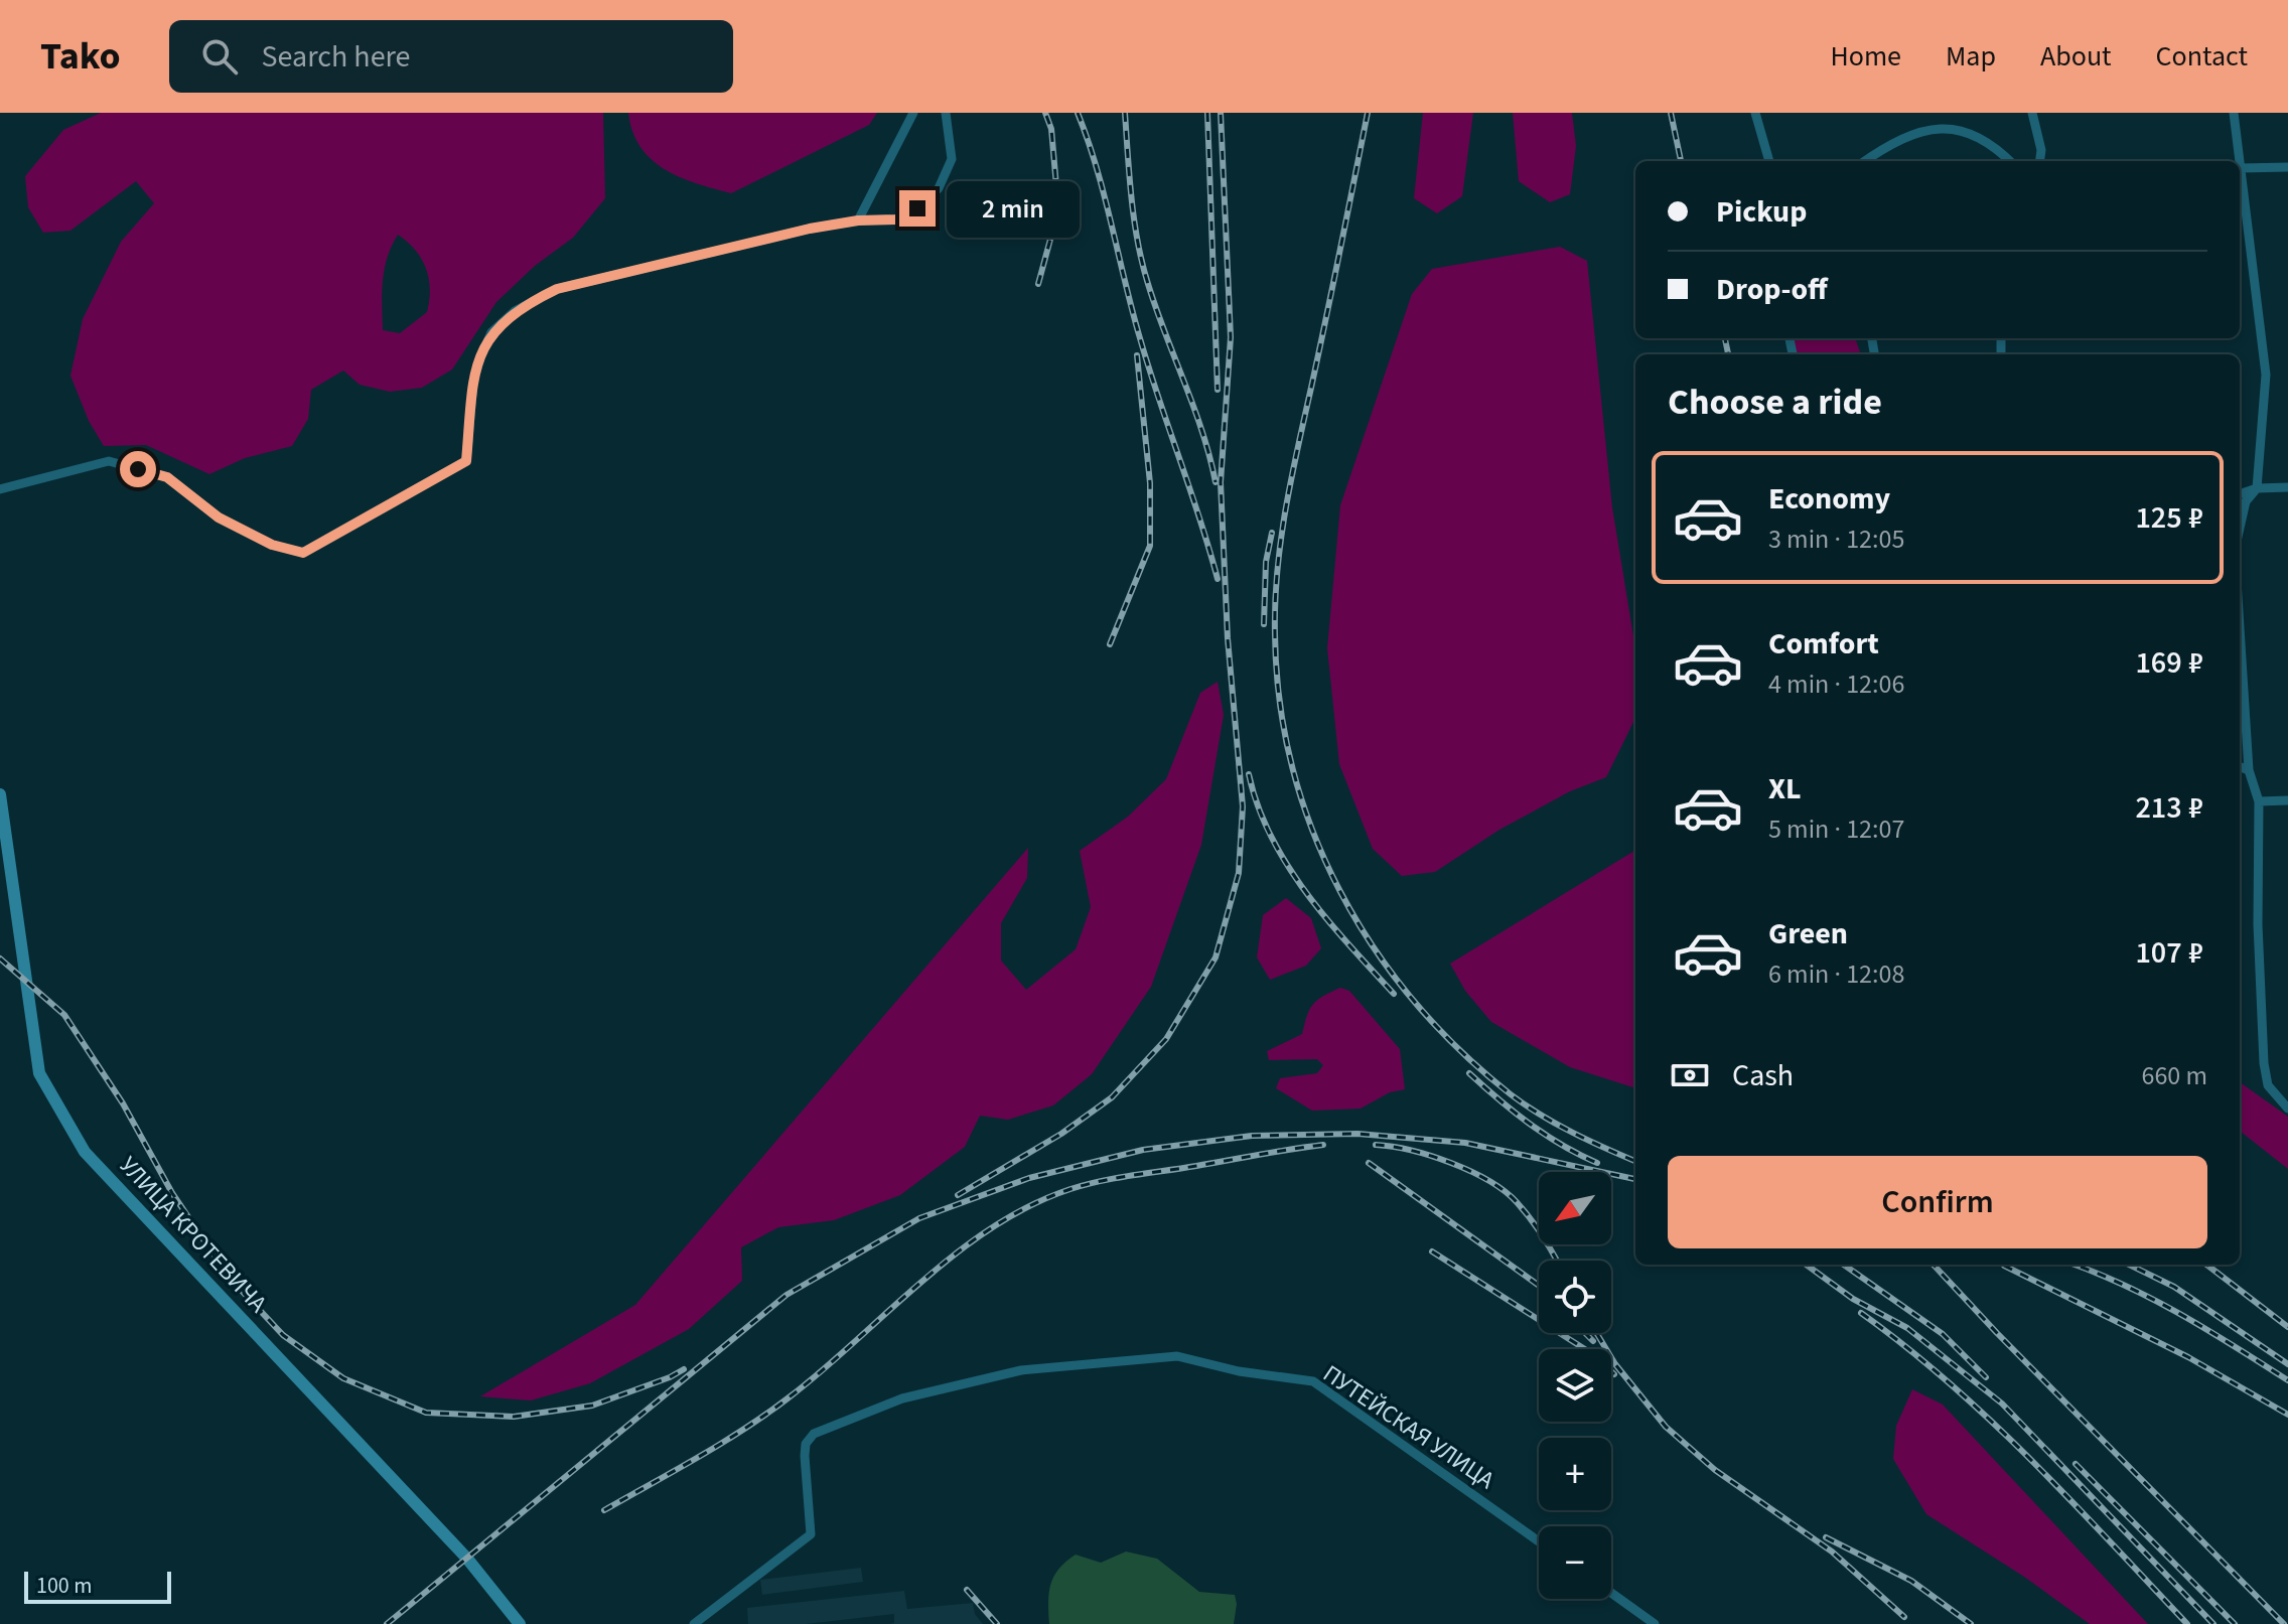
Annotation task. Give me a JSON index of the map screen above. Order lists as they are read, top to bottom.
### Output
{
  "streets": {
    "street": ["УЛИЦА КРОТЕВИЧА", "ПУТЕЙСКАЯ УЛИЦА"]
  },
  "scale_bar": "100 m",
  "north": "bottom left",
  "page": {
    "header": "Tako",
    "search": "Search here",
    "nav": [
      "Home",
      "Map",
      "About",
      "Contact"
    ],
    "banner": ["Pickup", "Drop-off"],
    "bubble": "2 min",
    "heading": "Choose a ride",
    "list": [
      {
        "name": "Economy",
        "note": "3 min · 12:05",
        "value": "125 ₽"
      },
      {
        "name": "Comfort",
        "note": "4 min · 12:06",
        "value": "169 ₽"
      },
      {
        "name": "XL",
        "note": "5 min · 12:07",
        "value": "213 ₽"
      },
      {
        "name": "Green",
        "note": "6 min · 12:08",
        "value": "107 ₽"
      }
    ],
    "pay": ["Cash", "660 m"],
    "buttons": "Confirm",
    "map_buttons": ["+", "−"],
    "scale": "100 m"
  }
}
